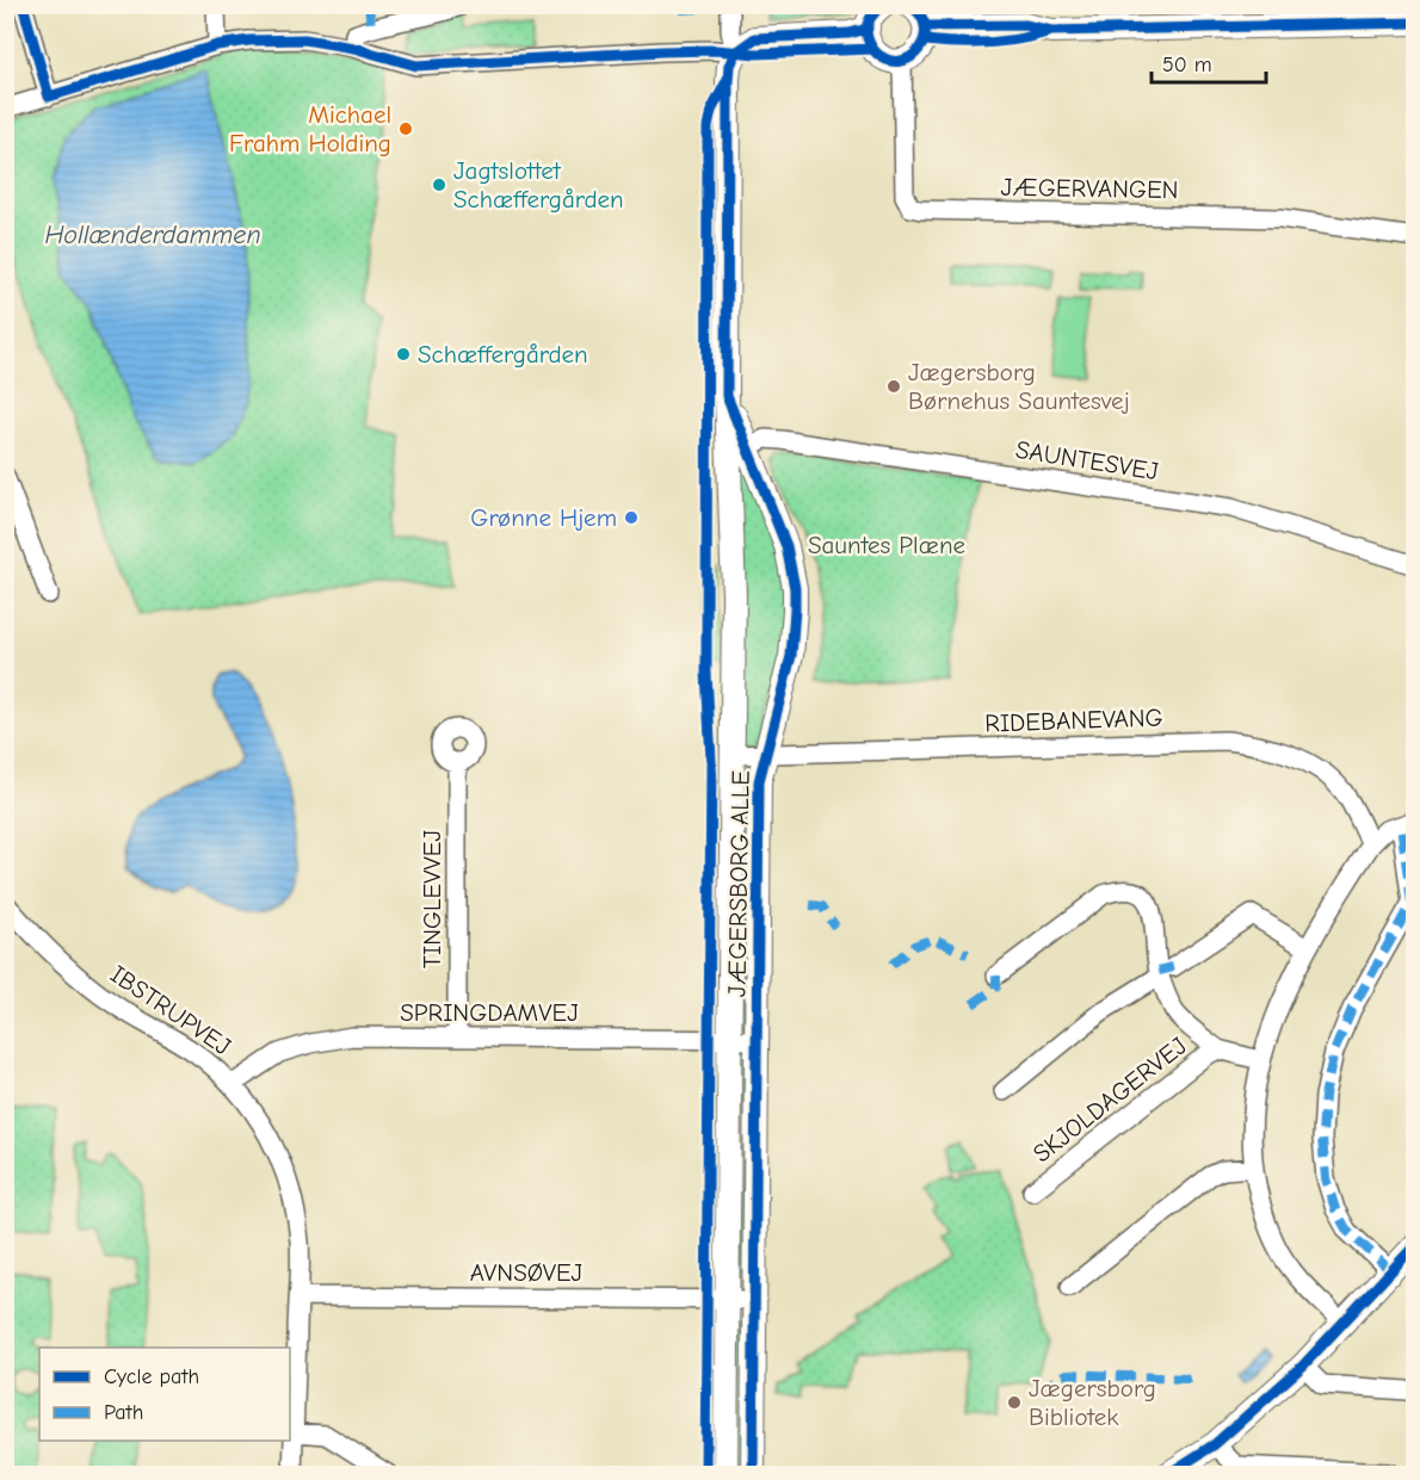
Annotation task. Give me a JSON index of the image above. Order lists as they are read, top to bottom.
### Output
{
  "streets": {
    "street": [
      "JÆGERVANGEN",
      "SAUNTESVEJ",
      "RIDEBANEVANG",
      "JÆGERSBORG ALLE",
      "TINGLEVVEJ",
      "IBSTRUPVEJ",
      "SPRINGDAMVEJ",
      "SKJOLDAGERVEJ",
      "AVNSØVEJ"
    ]
  },
  "crossings": [
    ["SAUNTESVEJ", "JÆGERSBORG ALLE"],
    ["RIDEBANEVANG", "JÆGERSBORG ALLE"],
    ["JÆGERSBORG ALLE", "SPRINGDAMVEJ"],
    ["JÆGERSBORG ALLE", "AVNSØVEJ"],
    ["TINGLEVVEJ", "SPRINGDAMVEJ"],
    ["IBSTRUPVEJ", "SPRINGDAMVEJ"],
    ["IBSTRUPVEJ", "AVNSØVEJ"]
  ],
  "water": ["Hollænderdammen"],
  "parks": ["Sauntes Plæne"],
  "places": [
    "Michael Frahm Holding",
    "Jagtslottet Schæffergården",
    "Schæffergården",
    "Jægersborg Børnehus Sauntesvej",
    "Grønne Hjem",
    "Jægersborg Bibliotek"
  ],
  "legend": ["Cycle path", "Path"],
  "scale_bar": "50 m"
}
